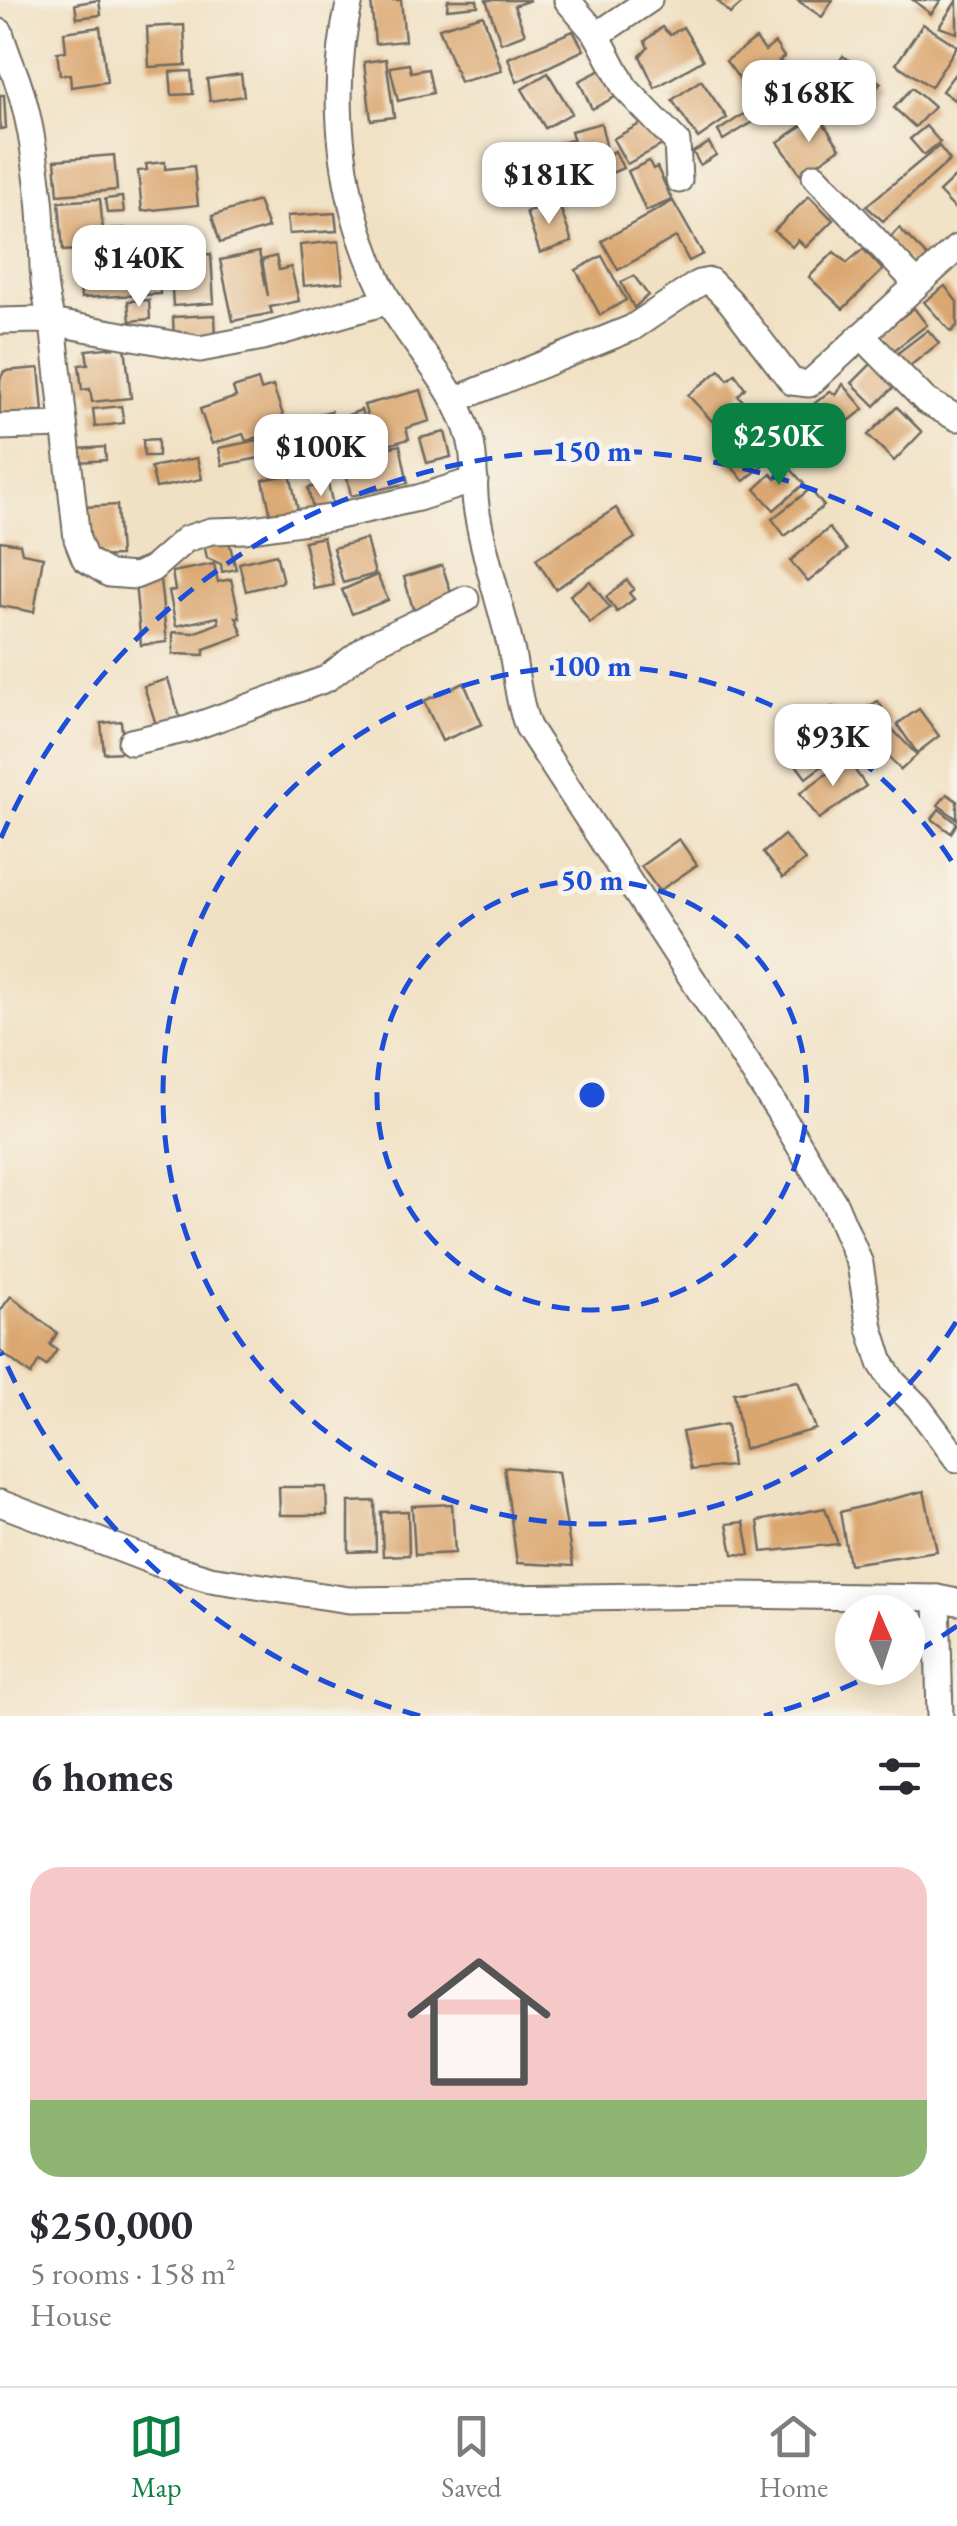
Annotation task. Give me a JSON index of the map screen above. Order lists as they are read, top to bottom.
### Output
{
  "north": "top",
  "page": {
    "price": [
      "$168K",
      "$181K",
      "$140K",
      "$250K",
      "$100K",
      "$93K"
    ],
    "heading": "6 homes",
    "list": [
      {
        "name": "$250,000",
        "note": "5 rooms · 158 m² · House"
      }
    ],
    "tabs": ["Map", "Saved", "Home"]
  },
  "rings": ["150 m", "100 m", "50 m"]
}
